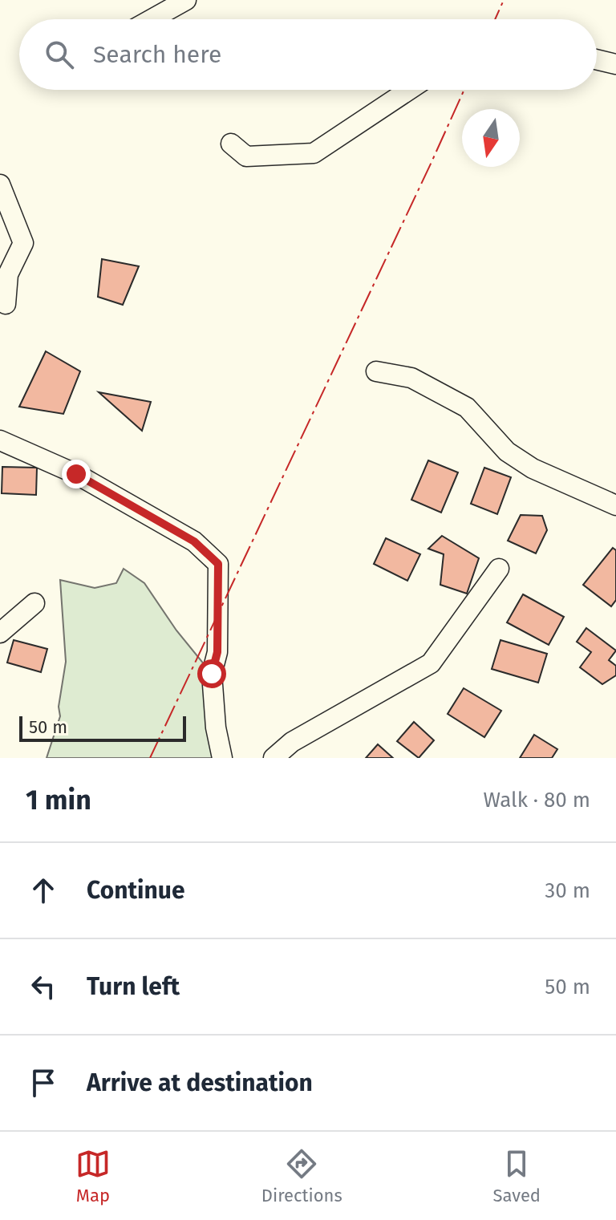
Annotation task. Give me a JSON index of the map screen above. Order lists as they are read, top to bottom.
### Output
{
  "scale_bar": "50 m",
  "north": "bottom",
  "page": {
    "search": "Search here",
    "scale": "50 m",
    "heading": ["1 min", "Walk · 80 m"],
    "list": [
      ["Continue", "30 m"],
      ["Turn left", "50 m"],
      "Arrive at destination"
    ],
    "nav": ["Map", "Directions", "Saved"]
  }
}
